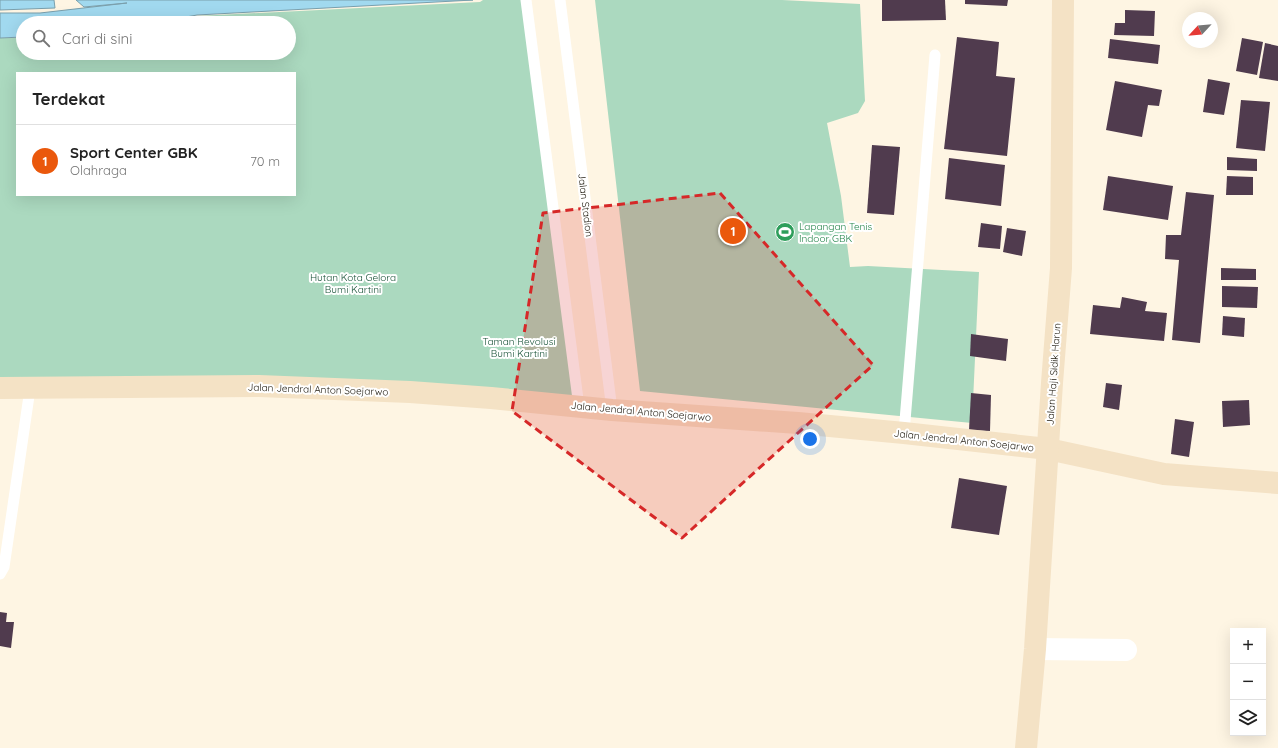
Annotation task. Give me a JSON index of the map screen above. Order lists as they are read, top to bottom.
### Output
{
  "streets": {
    "street": ["Jalan Haji Sidik Harun", "Jalan Jendral Anton Soejarwo"],
    "lane": ["Jalan Stadion"]
  },
  "crossings": [
    ["Jalan Stadion", "Jalan Jendral Anton Soejarwo"],
    ["Jalan Haji Sidik Harun", "Jalan Jendral Anton Soejarwo"]
  ],
  "parks": ["Hutan Kota Gelora Bumi Kartini", "Taman Revolusi Bumi Kartini"],
  "places": {
    "sports": ["Lapangan Tenis Indoor GBK"]
  },
  "north": "bottom left",
  "page": {
    "search": "Cari di sini",
    "heading": "Terdekat",
    "list": [
      {
        "mark": "1",
        "name": "Sport Center GBK",
        "note": "Olahraga",
        "value": "70 m"
      }
    ],
    "pins": "1",
    "map_buttons": ["+", "−"]
  }
}
